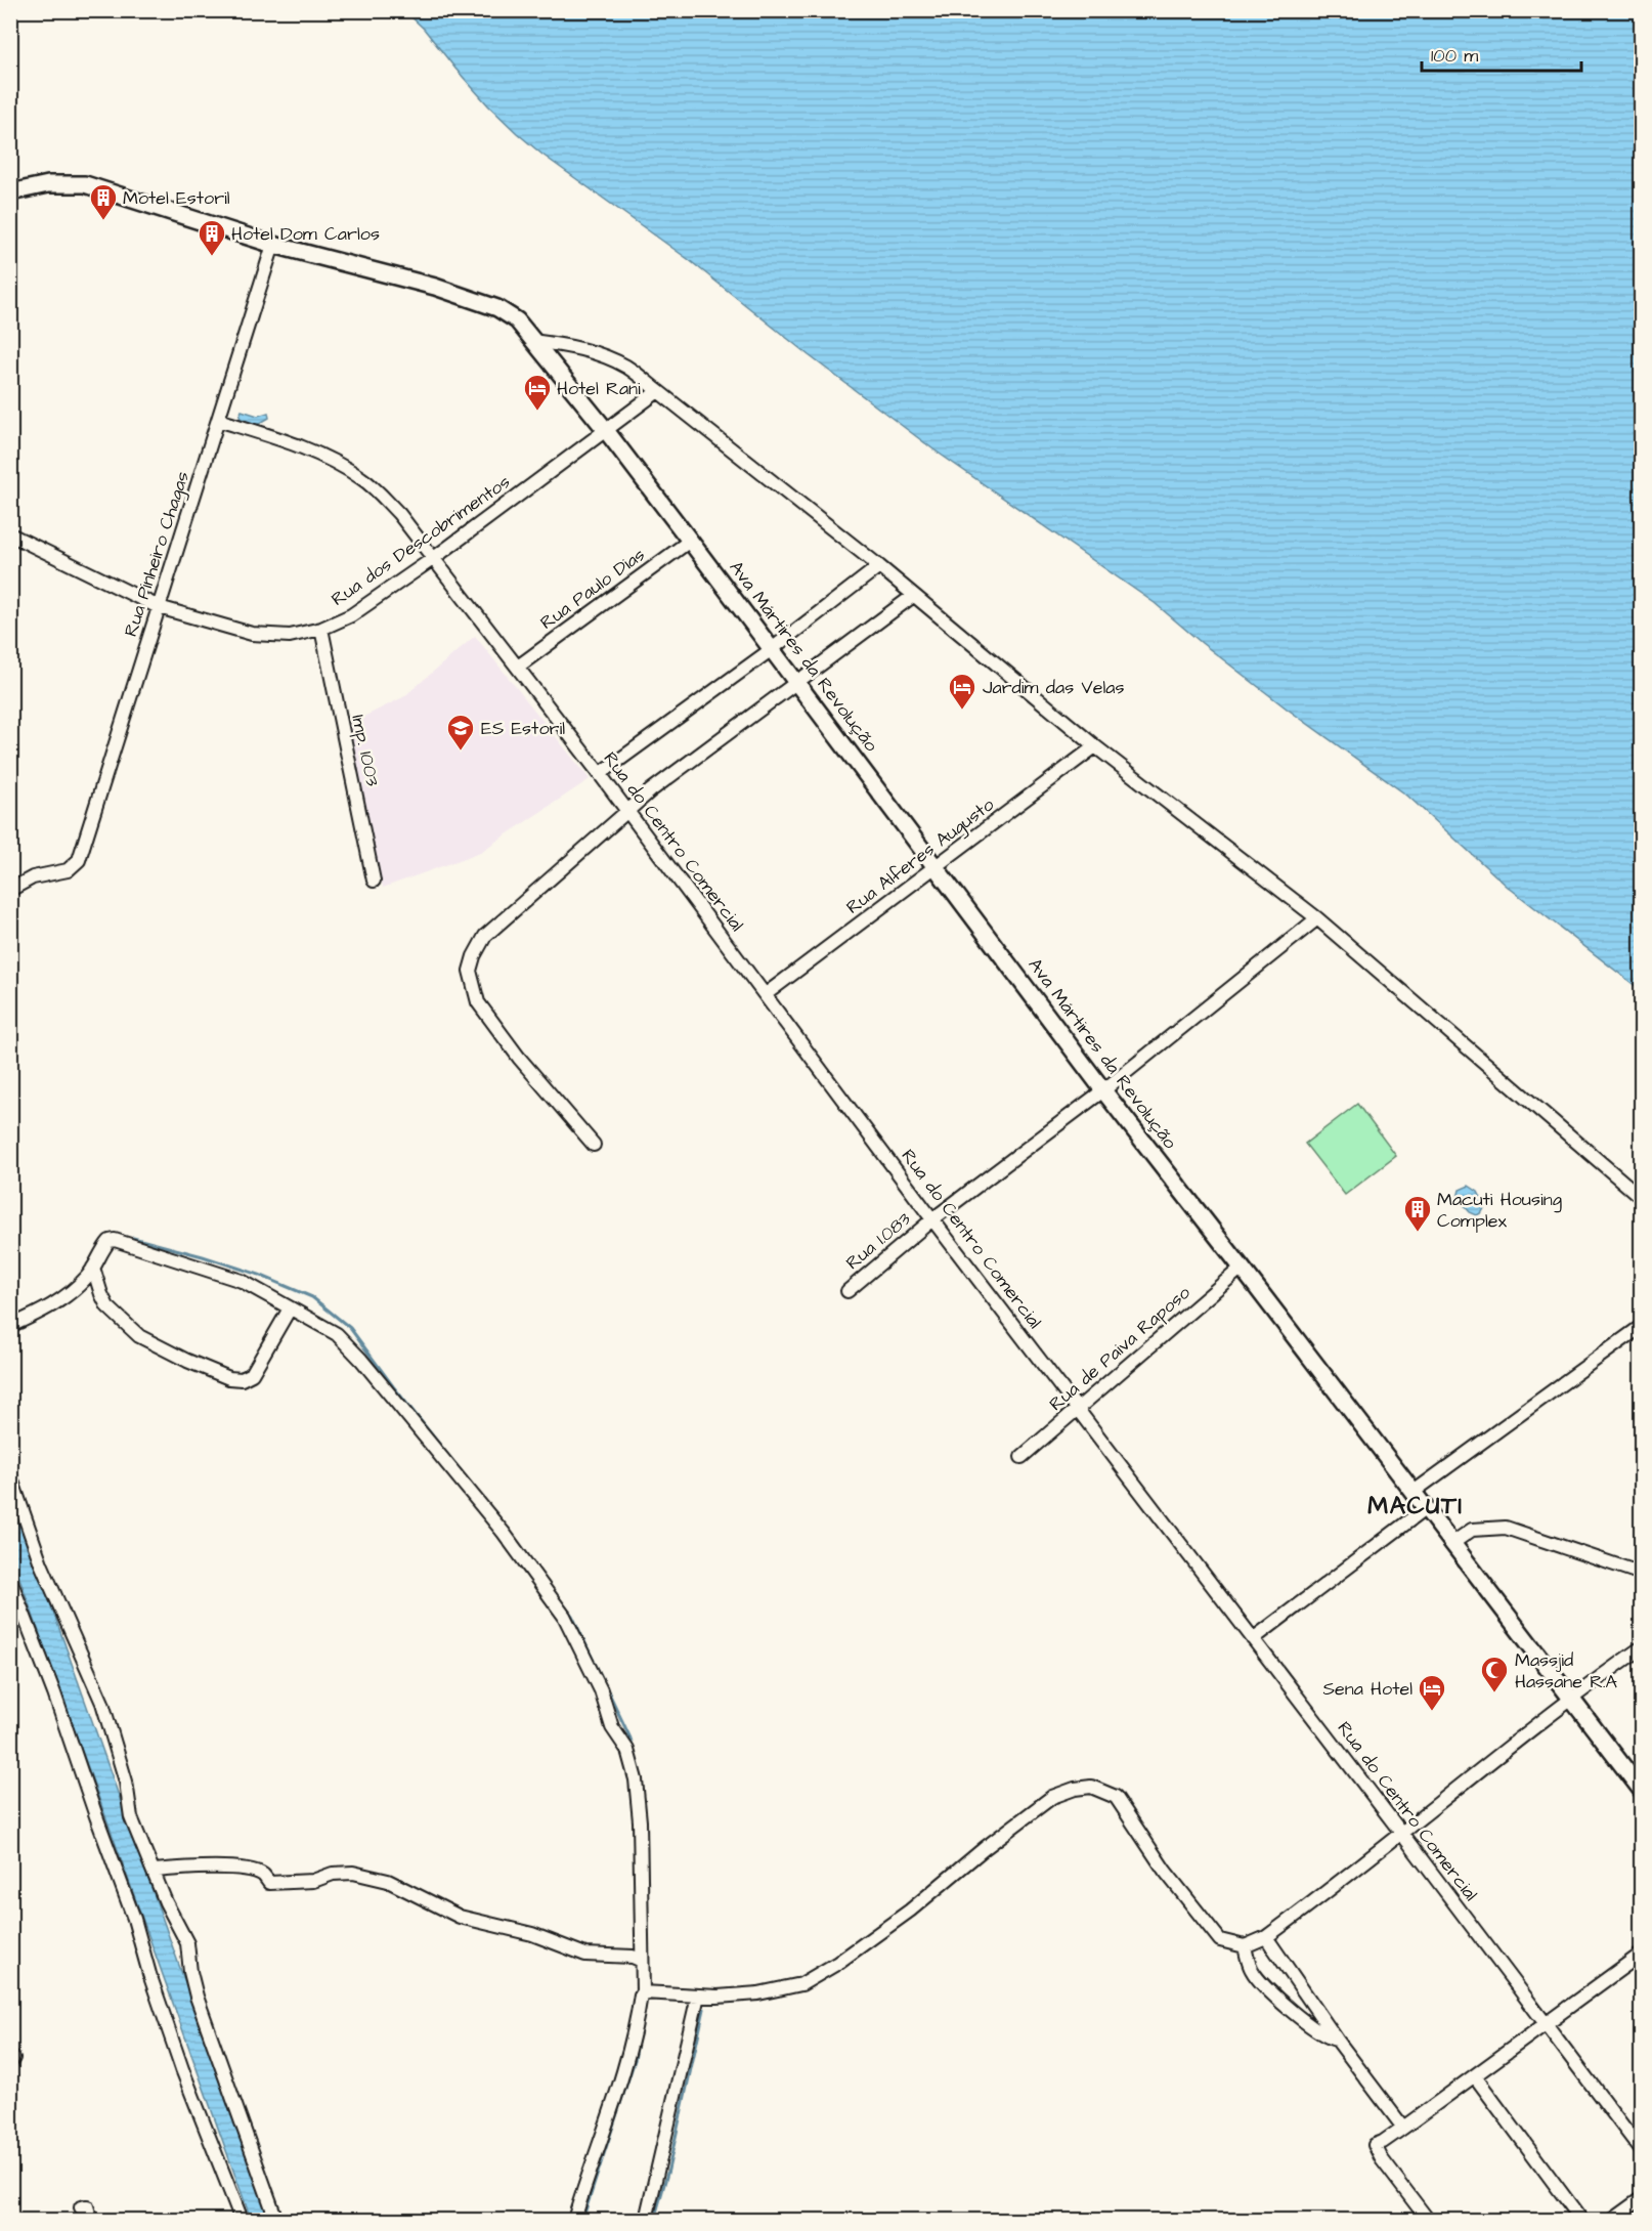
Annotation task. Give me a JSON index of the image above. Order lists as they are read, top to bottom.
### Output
{
  "streets": {
    "street": [
      "Rua dos Descobrimentos",
      "Rua Pinheiro Chagas",
      "Rua Paulo Dias",
      "Ava Mártires da Revolução",
      "Imp. 1003",
      "Rua do Centro Comercial",
      "Rua Alferes Augusto",
      "Rua 1.083",
      "Rua de Paiva Raposo"
    ]
  },
  "crossings": [
    ["Rua dos Descobrimentos", "Rua Pinheiro Chagas"],
    ["Rua dos Descobrimentos", "Ava Mártires da Revolução"],
    ["Rua dos Descobrimentos", "Imp. 1003"],
    ["Rua dos Descobrimentos", "Rua do Centro Comercial"],
    ["Rua Pinheiro Chagas", "Ava Mártires da Revolução"],
    ["Rua Pinheiro Chagas", "Rua do Centro Comercial"],
    ["Rua Paulo Dias", "Ava Mártires da Revolução"],
    ["Rua Paulo Dias", "Rua do Centro Comercial"],
    ["Ava Mártires da Revolução", "Rua Alferes Augusto"],
    ["Ava Mártires da Revolução", "Rua 1.083"],
    ["Ava Mártires da Revolução", "Rua de Paiva Raposo"],
    ["Rua do Centro Comercial", "Rua Alferes Augusto"],
    ["Rua do Centro Comercial", "Rua 1.083"],
    ["Rua do Centro Comercial", "Rua de Paiva Raposo"]
  ],
  "districts": ["MACUTI"],
  "places": {
    "building": ["Motel Estoril", "Hotel Dom Carlos", "Macuti Housing Complex"],
    "hotel": ["Hotel Rani", "Jardim das Velas", "Sena Hotel"],
    "school or university": ["ES Estoril"],
    "mosque": ["Massjid Hassane R.A"]
  },
  "scale_bar": "100 m"
}
